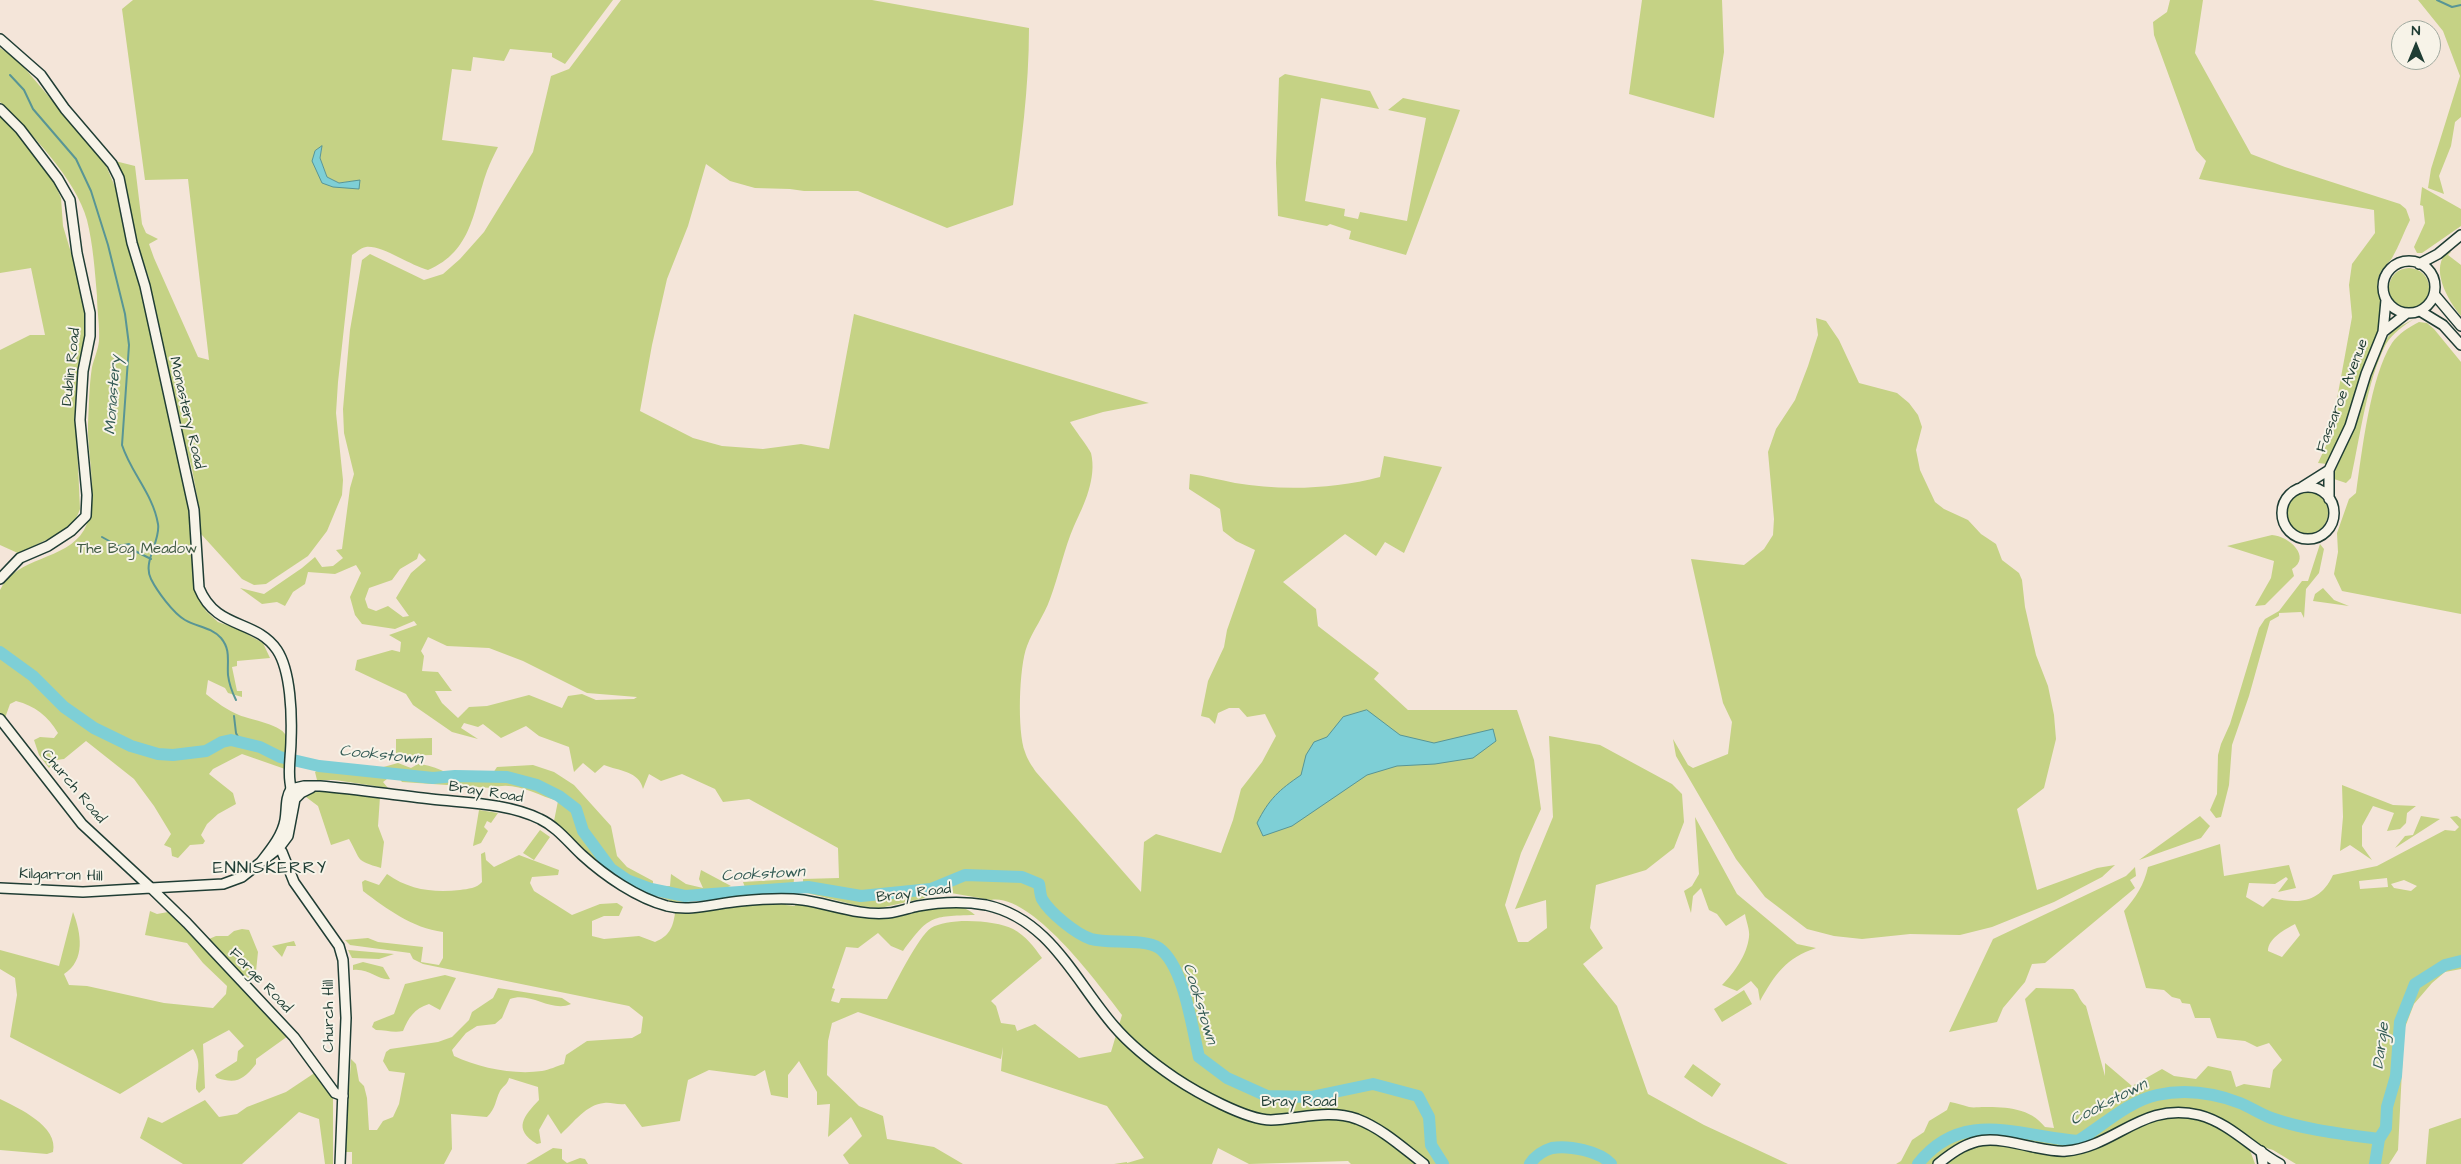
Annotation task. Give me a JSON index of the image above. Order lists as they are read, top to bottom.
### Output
{
  "streets": {
    "main road": [
      "Dublin Road",
      "Fassaroe Avenue",
      "Monastery Road",
      "Church Road",
      "Bray Road",
      "Kilgarron Hill",
      "Forge Road",
      "Church Hill"
    ]
  },
  "crossings": [
    ["Monastery Road", "Bray Road"],
    ["Monastery Road", "Kilgarron Hill"],
    ["Church Road", "Kilgarron Hill"],
    ["Church Road", "Forge Road"],
    ["Bray Road", "Kilgarron Hill"],
    ["Kilgarron Hill", "Forge Road"],
    ["Kilgarron Hill", "Church Hill"],
    ["Forge Road", "Church Hill"]
  ],
  "districts": ["ENNISKERRY"],
  "water": ["Monastery", "Cookstown", "Dargle"],
  "parks": ["The Bog Meadow"],
  "north": "top"
}
